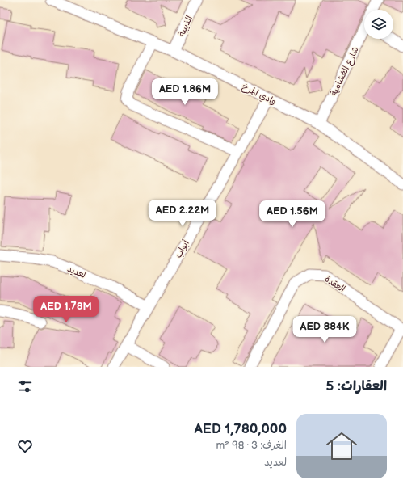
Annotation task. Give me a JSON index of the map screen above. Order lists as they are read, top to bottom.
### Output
{
  "streets": {
    "street": [
      "الذيبية",
      "شارع الغشامية",
      "وادي المرخ",
      "أبواب",
      "لعديد",
      "العقدة"
    ]
  },
  "crossings": [
    ["الذيبية", "وادي المرخ"],
    ["شارع الغشامية", "وادي المرخ"],
    ["وادي المرخ", "أبواب"],
    ["أبواب", "لعديد"]
  ],
  "page": {
    "price": [
      "AED 1.86M",
      "AED 2.22M",
      "AED 1.56M",
      "AED 1.78M",
      "AED 884K"
    ],
    "heading": "العقارات: 5",
    "list": [
      {
        "name": "AED 1,780,000",
        "note": "الغرف: 3 · 98 m² · لعديد"
      }
    ]
  }
}
